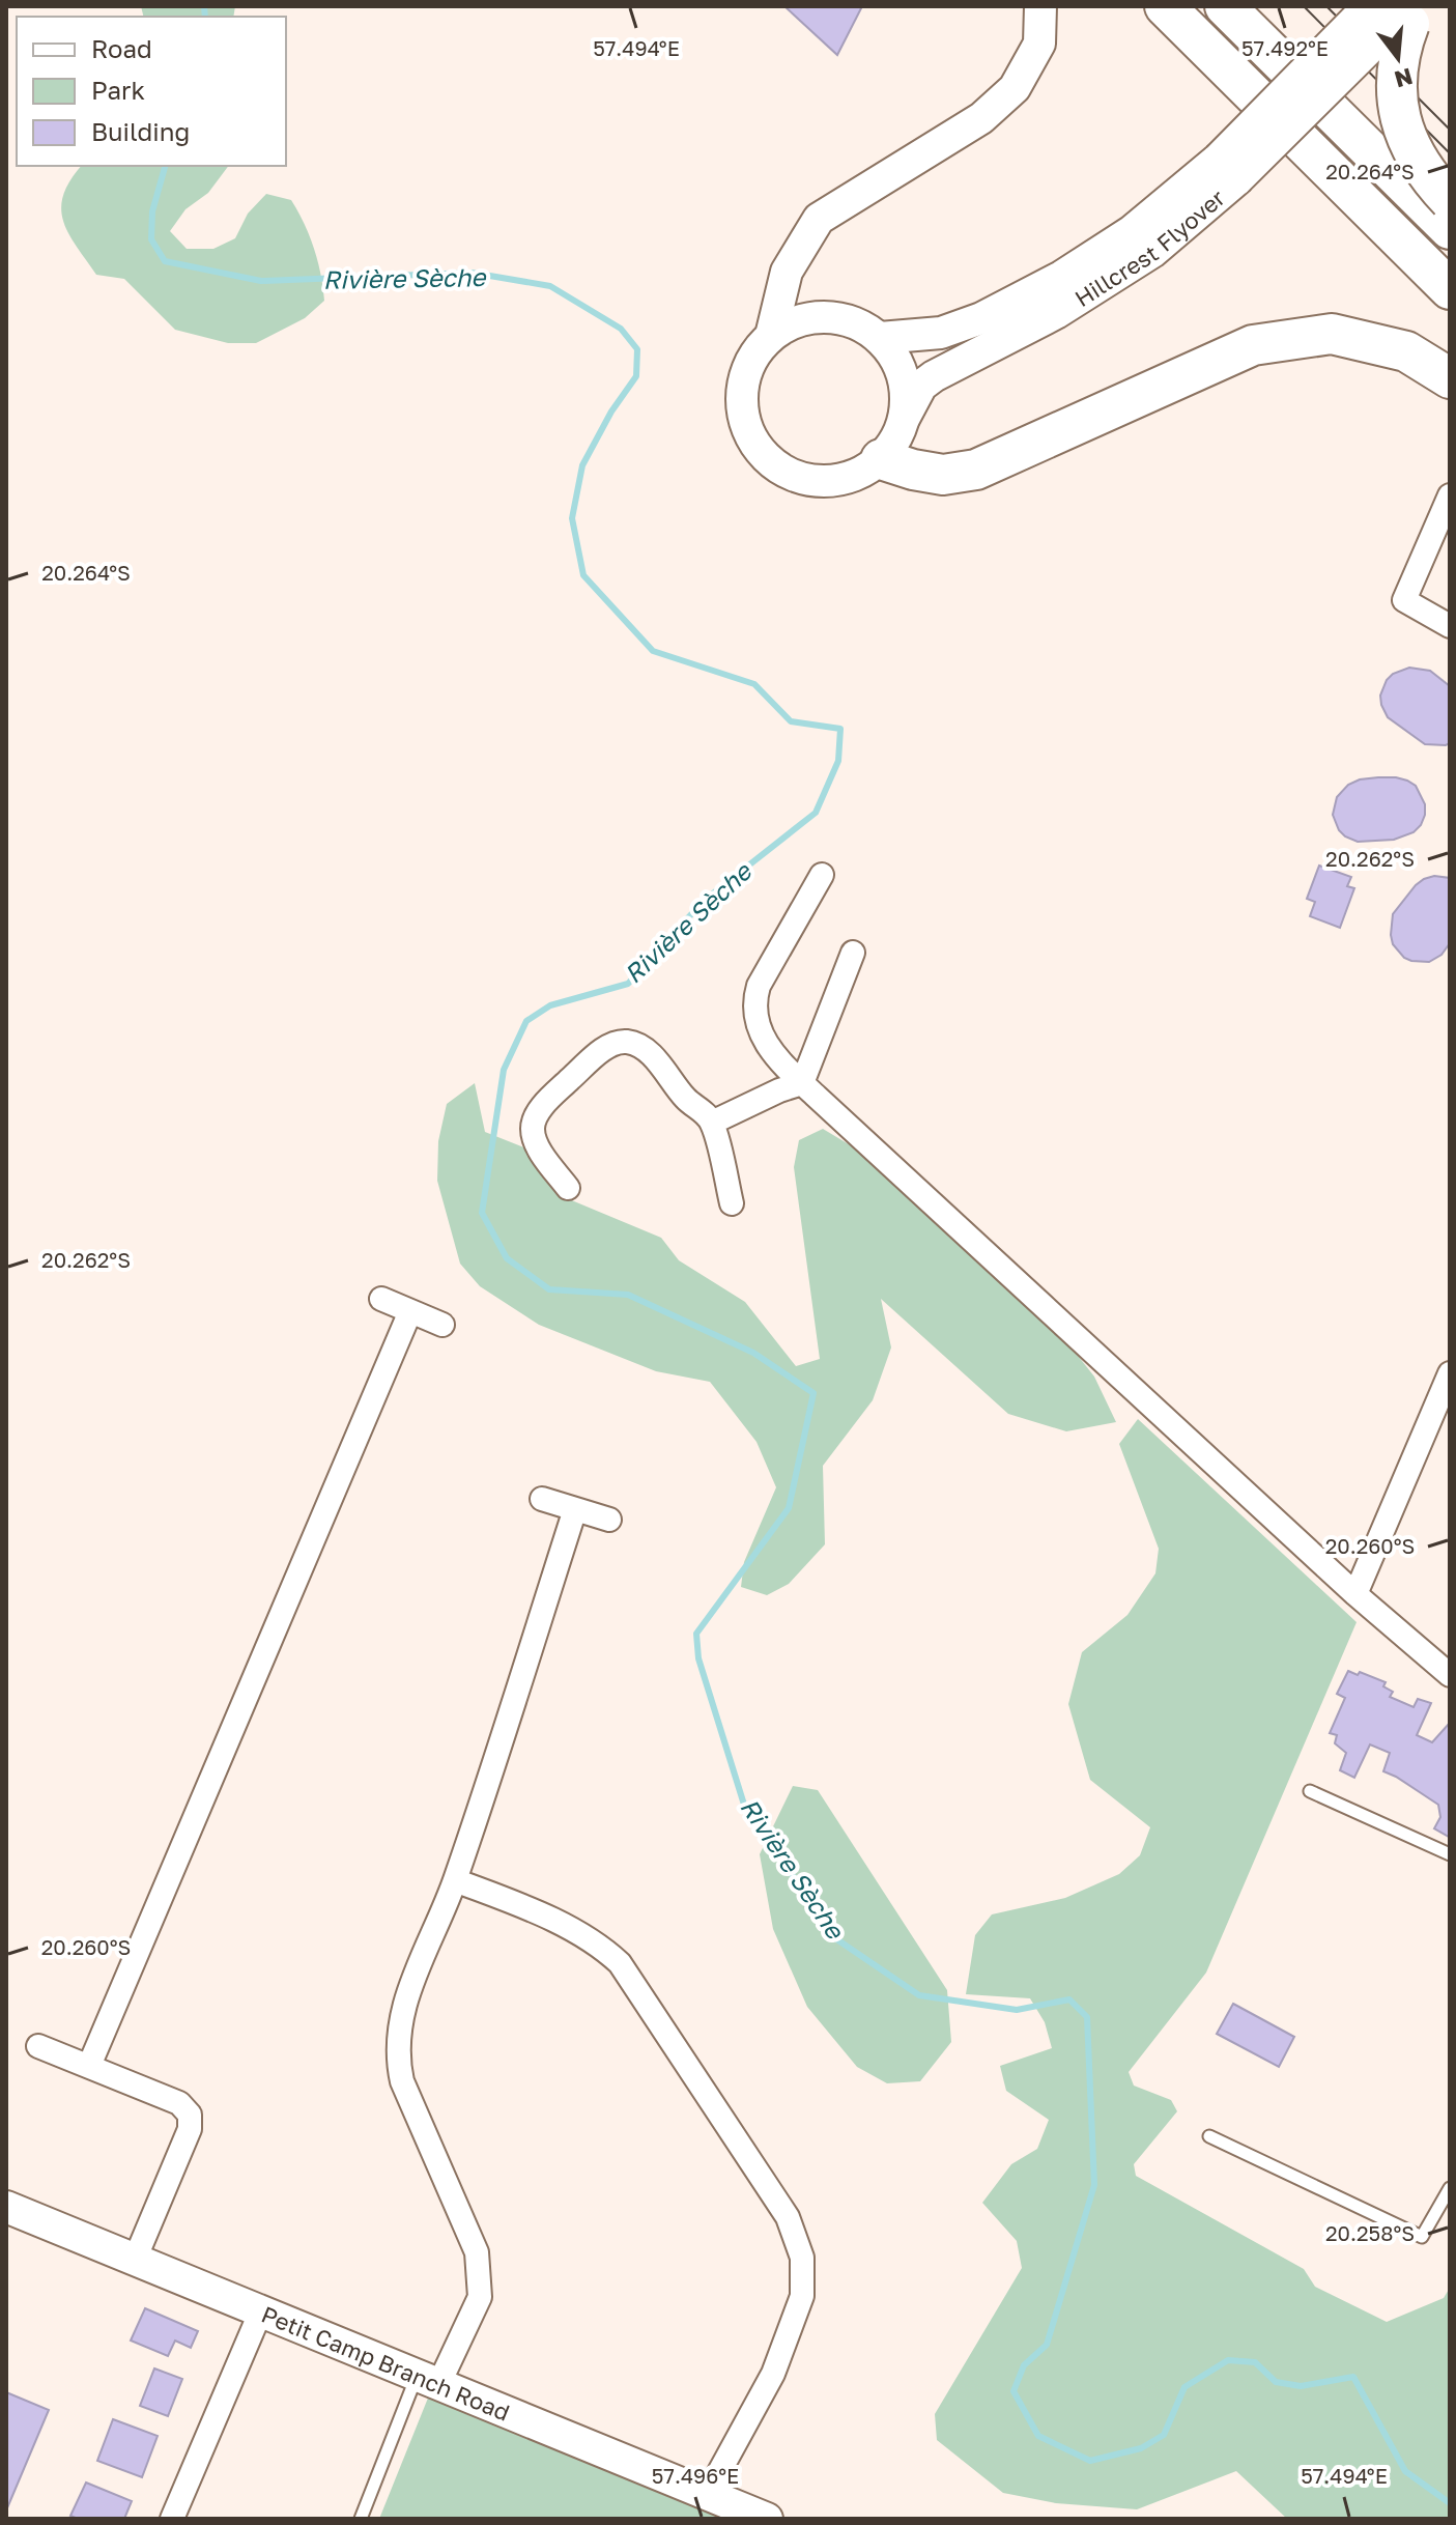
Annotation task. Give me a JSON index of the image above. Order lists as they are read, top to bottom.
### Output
{
  "streets": {
    "main road": ["Hillcrest Flyover", "Petit Camp Branch Road"]
  },
  "water": ["Rivière Sèche"],
  "legend": ["Road", "Park", "Building"],
  "north": "bottom",
  "coordinates": [
    "57.494°E",
    "57.492°E",
    "20.264°S",
    "20.262°S",
    "20.260°S",
    "20.258°S",
    "57.496°E"
  ]
}
